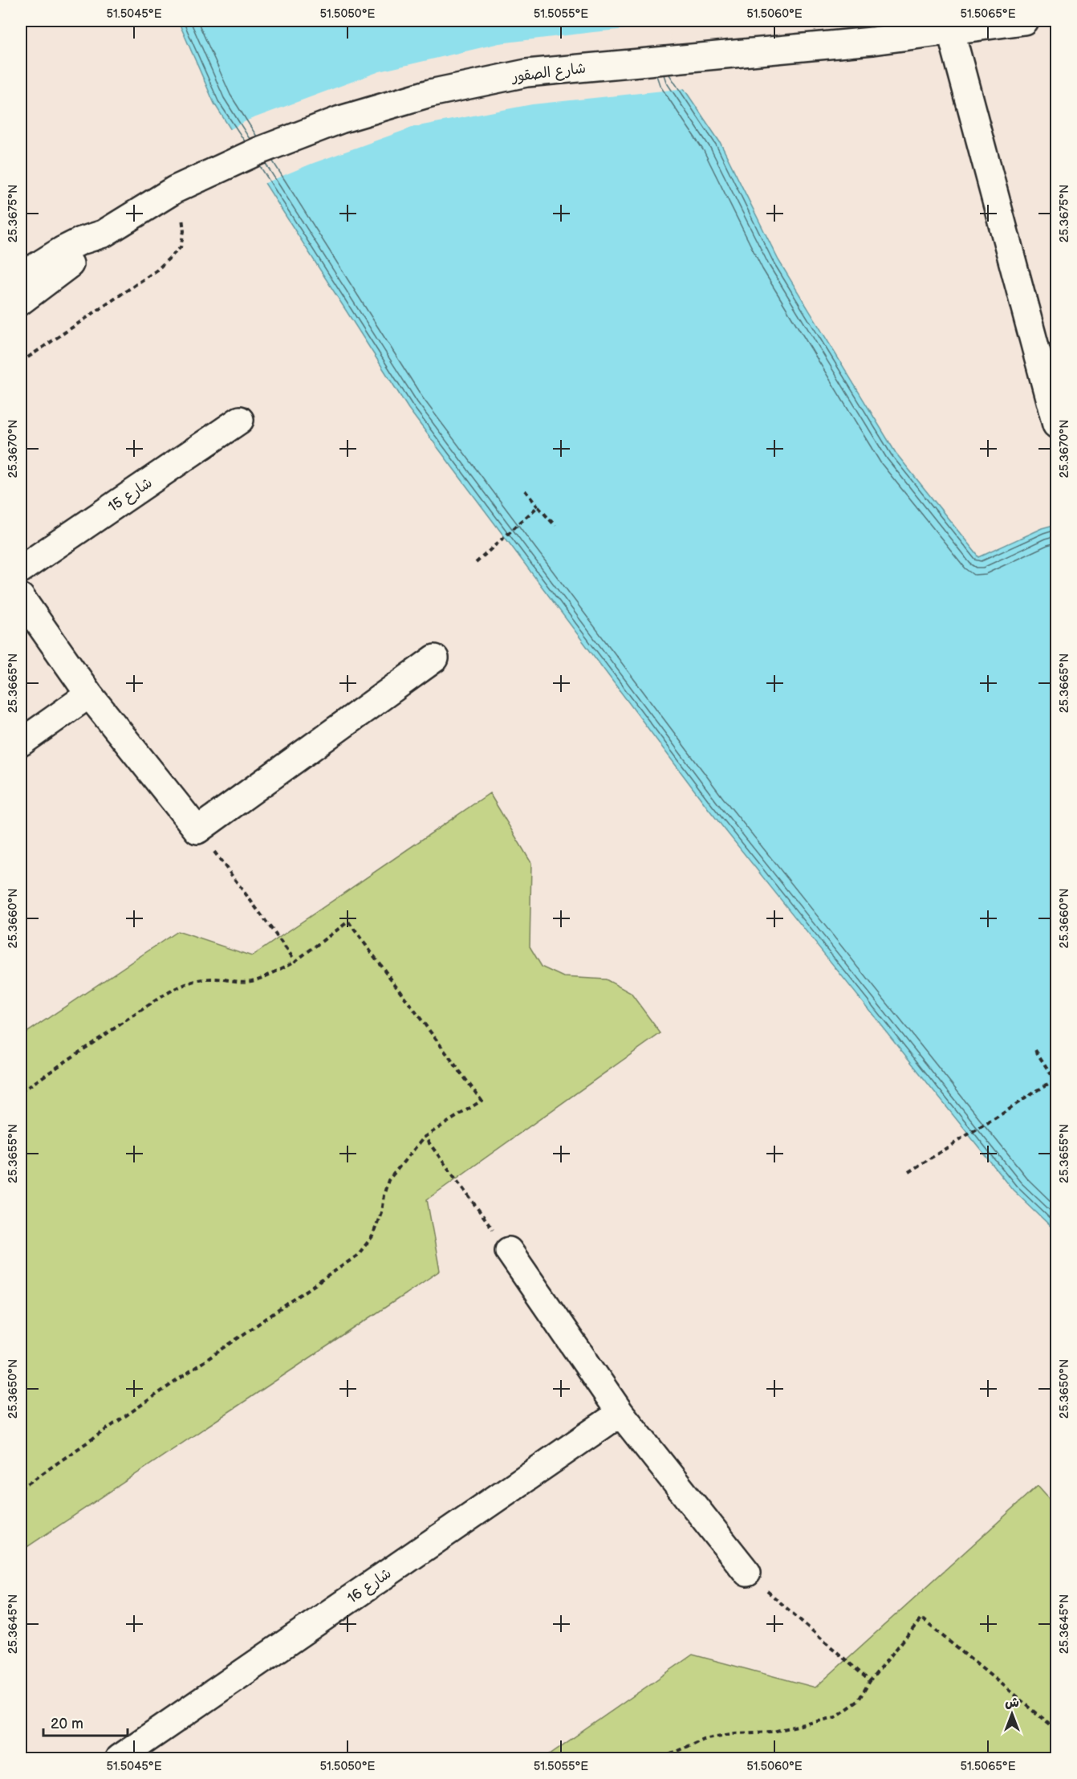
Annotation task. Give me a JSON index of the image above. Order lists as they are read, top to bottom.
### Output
{
  "streets": {
    "street": ["شارع الصقور", "شارع 15", "شارع 16"]
  },
  "scale_bar": "20 m",
  "north": "top",
  "coordinates": [
    "51.5045°E",
    "51.5050°E",
    "51.5055°E",
    "51.5060°E",
    "51.5065°E",
    "25.3675°N",
    "25.3670°N",
    "25.3665°N",
    "25.3660°N",
    "25.3655°N",
    "25.3650°N",
    "25.3645°N"
  ]
}
